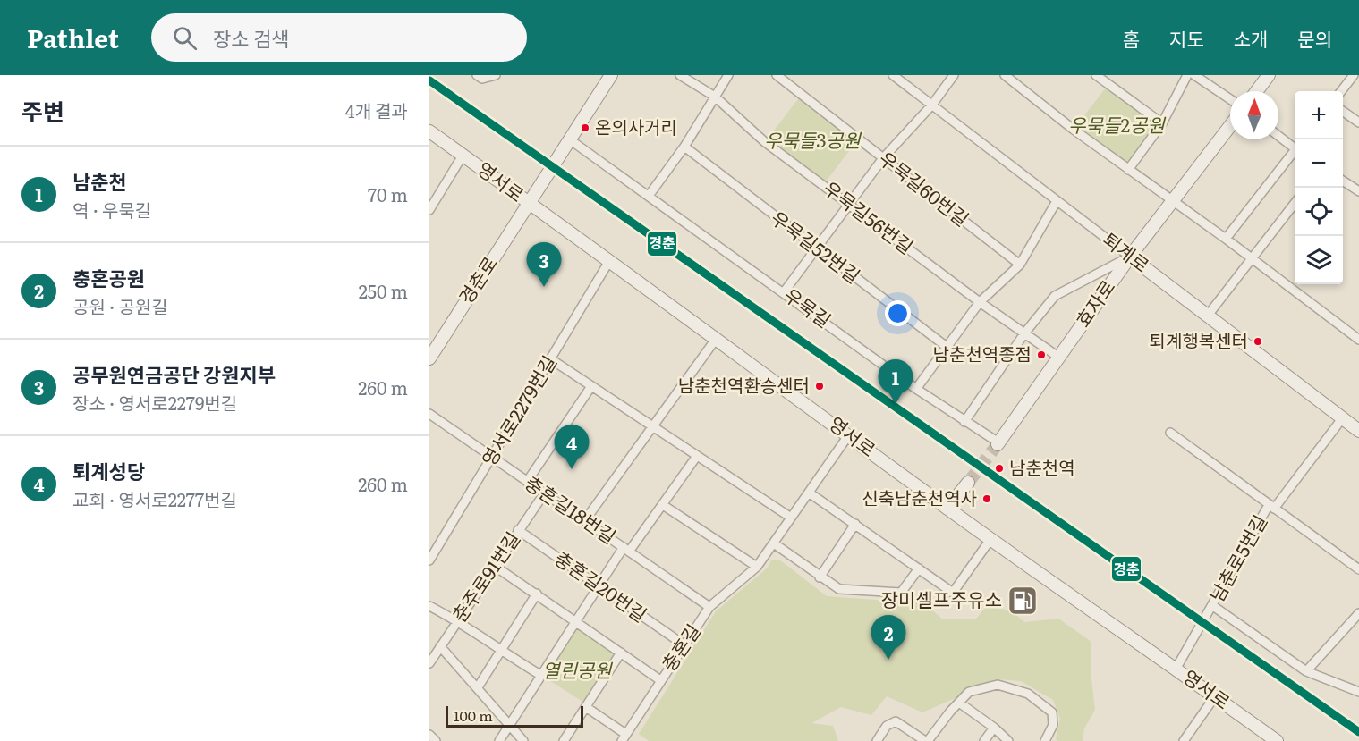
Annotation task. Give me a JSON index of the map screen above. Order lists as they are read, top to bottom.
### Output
{
  "streets": {
    "street": [
      "영서로",
      "우묵길60번길",
      "우묵길56번길",
      "우묵길52번길",
      "퇴계로",
      "경춘로",
      "효자로",
      "우묵길",
      "영서로2279번길",
      "충혼길18번길",
      "남춘로5번길",
      "춘주로91번길",
      "충혼길20번길",
      "충혼길"
    ]
  },
  "crossings": [
    ["영서로", "경춘로"],
    ["영서로", "영서로2279번길"],
    ["영서로", "남춘로5번길"],
    ["영서로", "충혼길"],
    ["우묵길56번길", "효자로"],
    ["퇴계로", "효자로"],
    ["퇴계로", "남춘로5번길"],
    ["경춘로", "우묵길"],
    ["효자로", "우묵길"],
    ["영서로2279번길", "충혼길18번길"],
    ["충혼길18번길", "춘주로91번길"],
    ["충혼길18번길", "충혼길"],
    ["춘주로91번길", "충혼길20번길"],
    ["충혼길20번길", "충혼길"]
  ],
  "parks": ["우묵들2공원", "우묵들3공원", "열린공원"],
  "places": {
    "other": [
      "온의사거리",
      "퇴계행복센터",
      "남춘천역종점",
      "남춘천역환승센터",
      "남춘천역",
      "신축남춘천역사"
    ],
    "fuel station": ["장미셀프주유소"]
  },
  "lines": ["transit line 경춘"],
  "scale_bar": "100 m",
  "north": "top",
  "page": {
    "header": "Pathlet",
    "search": "장소 검색",
    "nav": [
      "홈",
      "지도",
      "소개",
      "문의"
    ],
    "heading": ["주변", "4개 결과"],
    "map_buttons": ["+", "−"],
    "list": [
      {
        "mark": "1",
        "name": "남춘천",
        "note": "역 · 우묵길",
        "value": "70 m"
      },
      {
        "mark": "2",
        "name": "충혼공원",
        "note": "공원 · 공원길",
        "value": "250 m"
      },
      {
        "mark": "3",
        "name": "공무원연금공단 강원지부",
        "note": "장소 · 영서로2279번길",
        "value": "260 m"
      },
      {
        "mark": "4",
        "name": "퇴계성당",
        "note": "교회 · 영서로2277번길",
        "value": "260 m"
      }
    ],
    "pins": [
      "3",
      "1",
      "4",
      "2"
    ],
    "scale": "100 m"
  }
}
